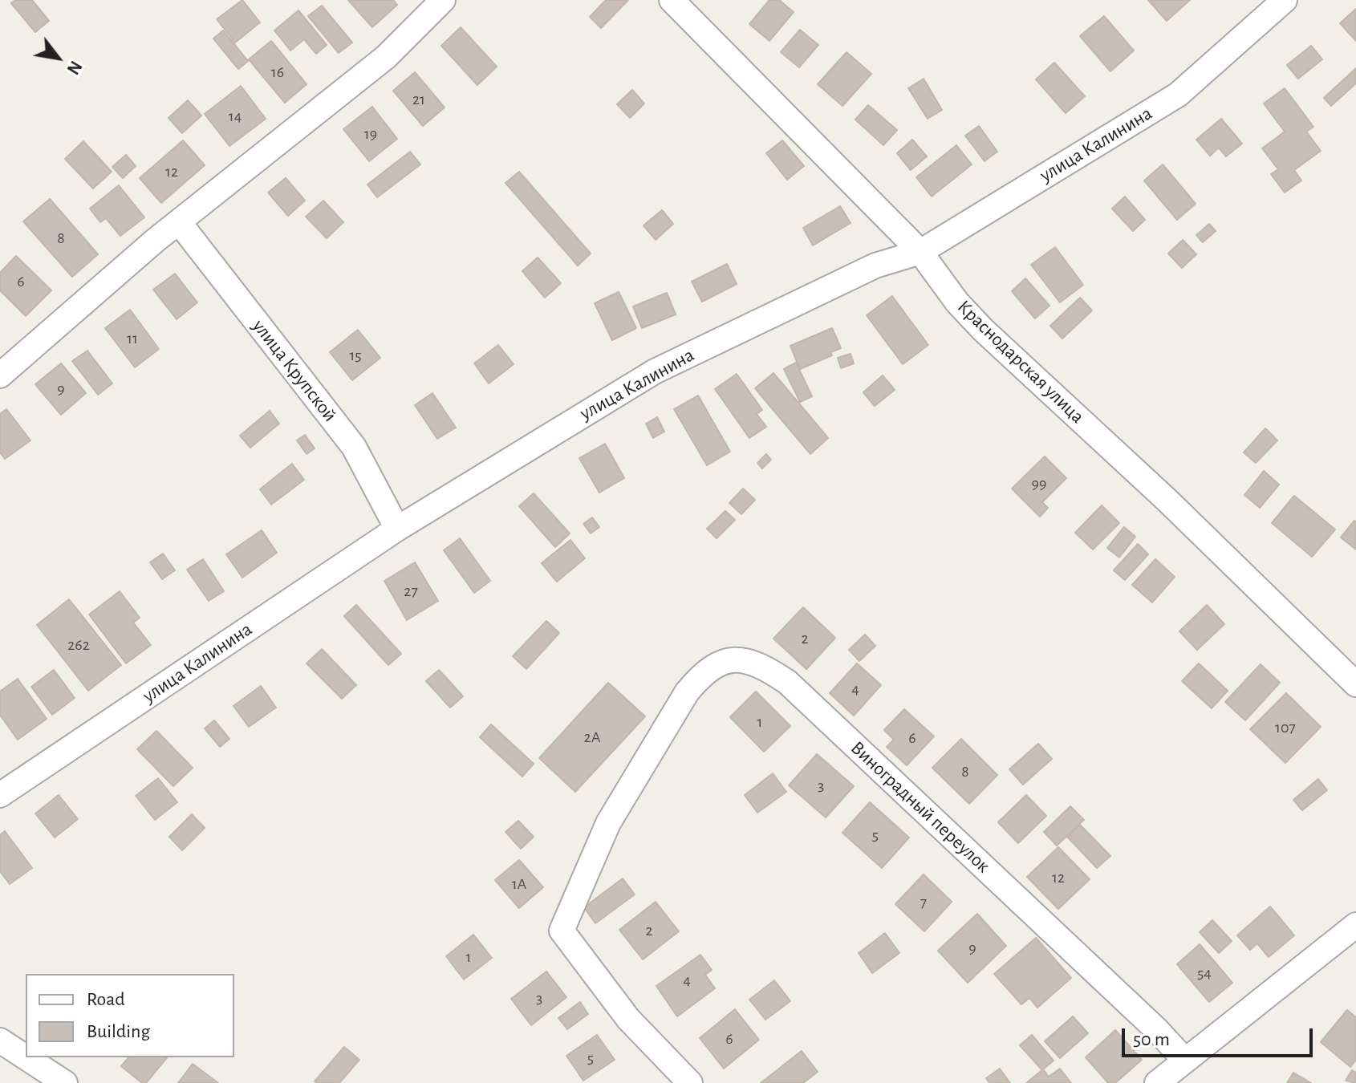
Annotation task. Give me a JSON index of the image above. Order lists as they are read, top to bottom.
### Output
{
  "streets": {
    "street": [
      "улица Калинина",
      "Краснодарская улица",
      "улица Крупской",
      "Виноградный переулок"
    ]
  },
  "crossings": [
    ["улица Калинина", "Краснодарская улица"],
    ["улица Калинина", "улица Крупской"]
  ],
  "house_numbers": [
    "16",
    "21",
    "14",
    "19",
    "12",
    "8",
    "6",
    "11",
    "15",
    "9",
    "99",
    "27",
    "2",
    "262",
    "4",
    "1",
    "107",
    "2А",
    "6",
    "8",
    "3",
    "5",
    "12",
    "1А",
    "7",
    "2",
    "9",
    "1",
    "54",
    "4",
    "3",
    "6",
    "5"
  ],
  "legend": ["Road", "Building"],
  "scale_bar": "50 m",
  "north": "bottom right"
}
